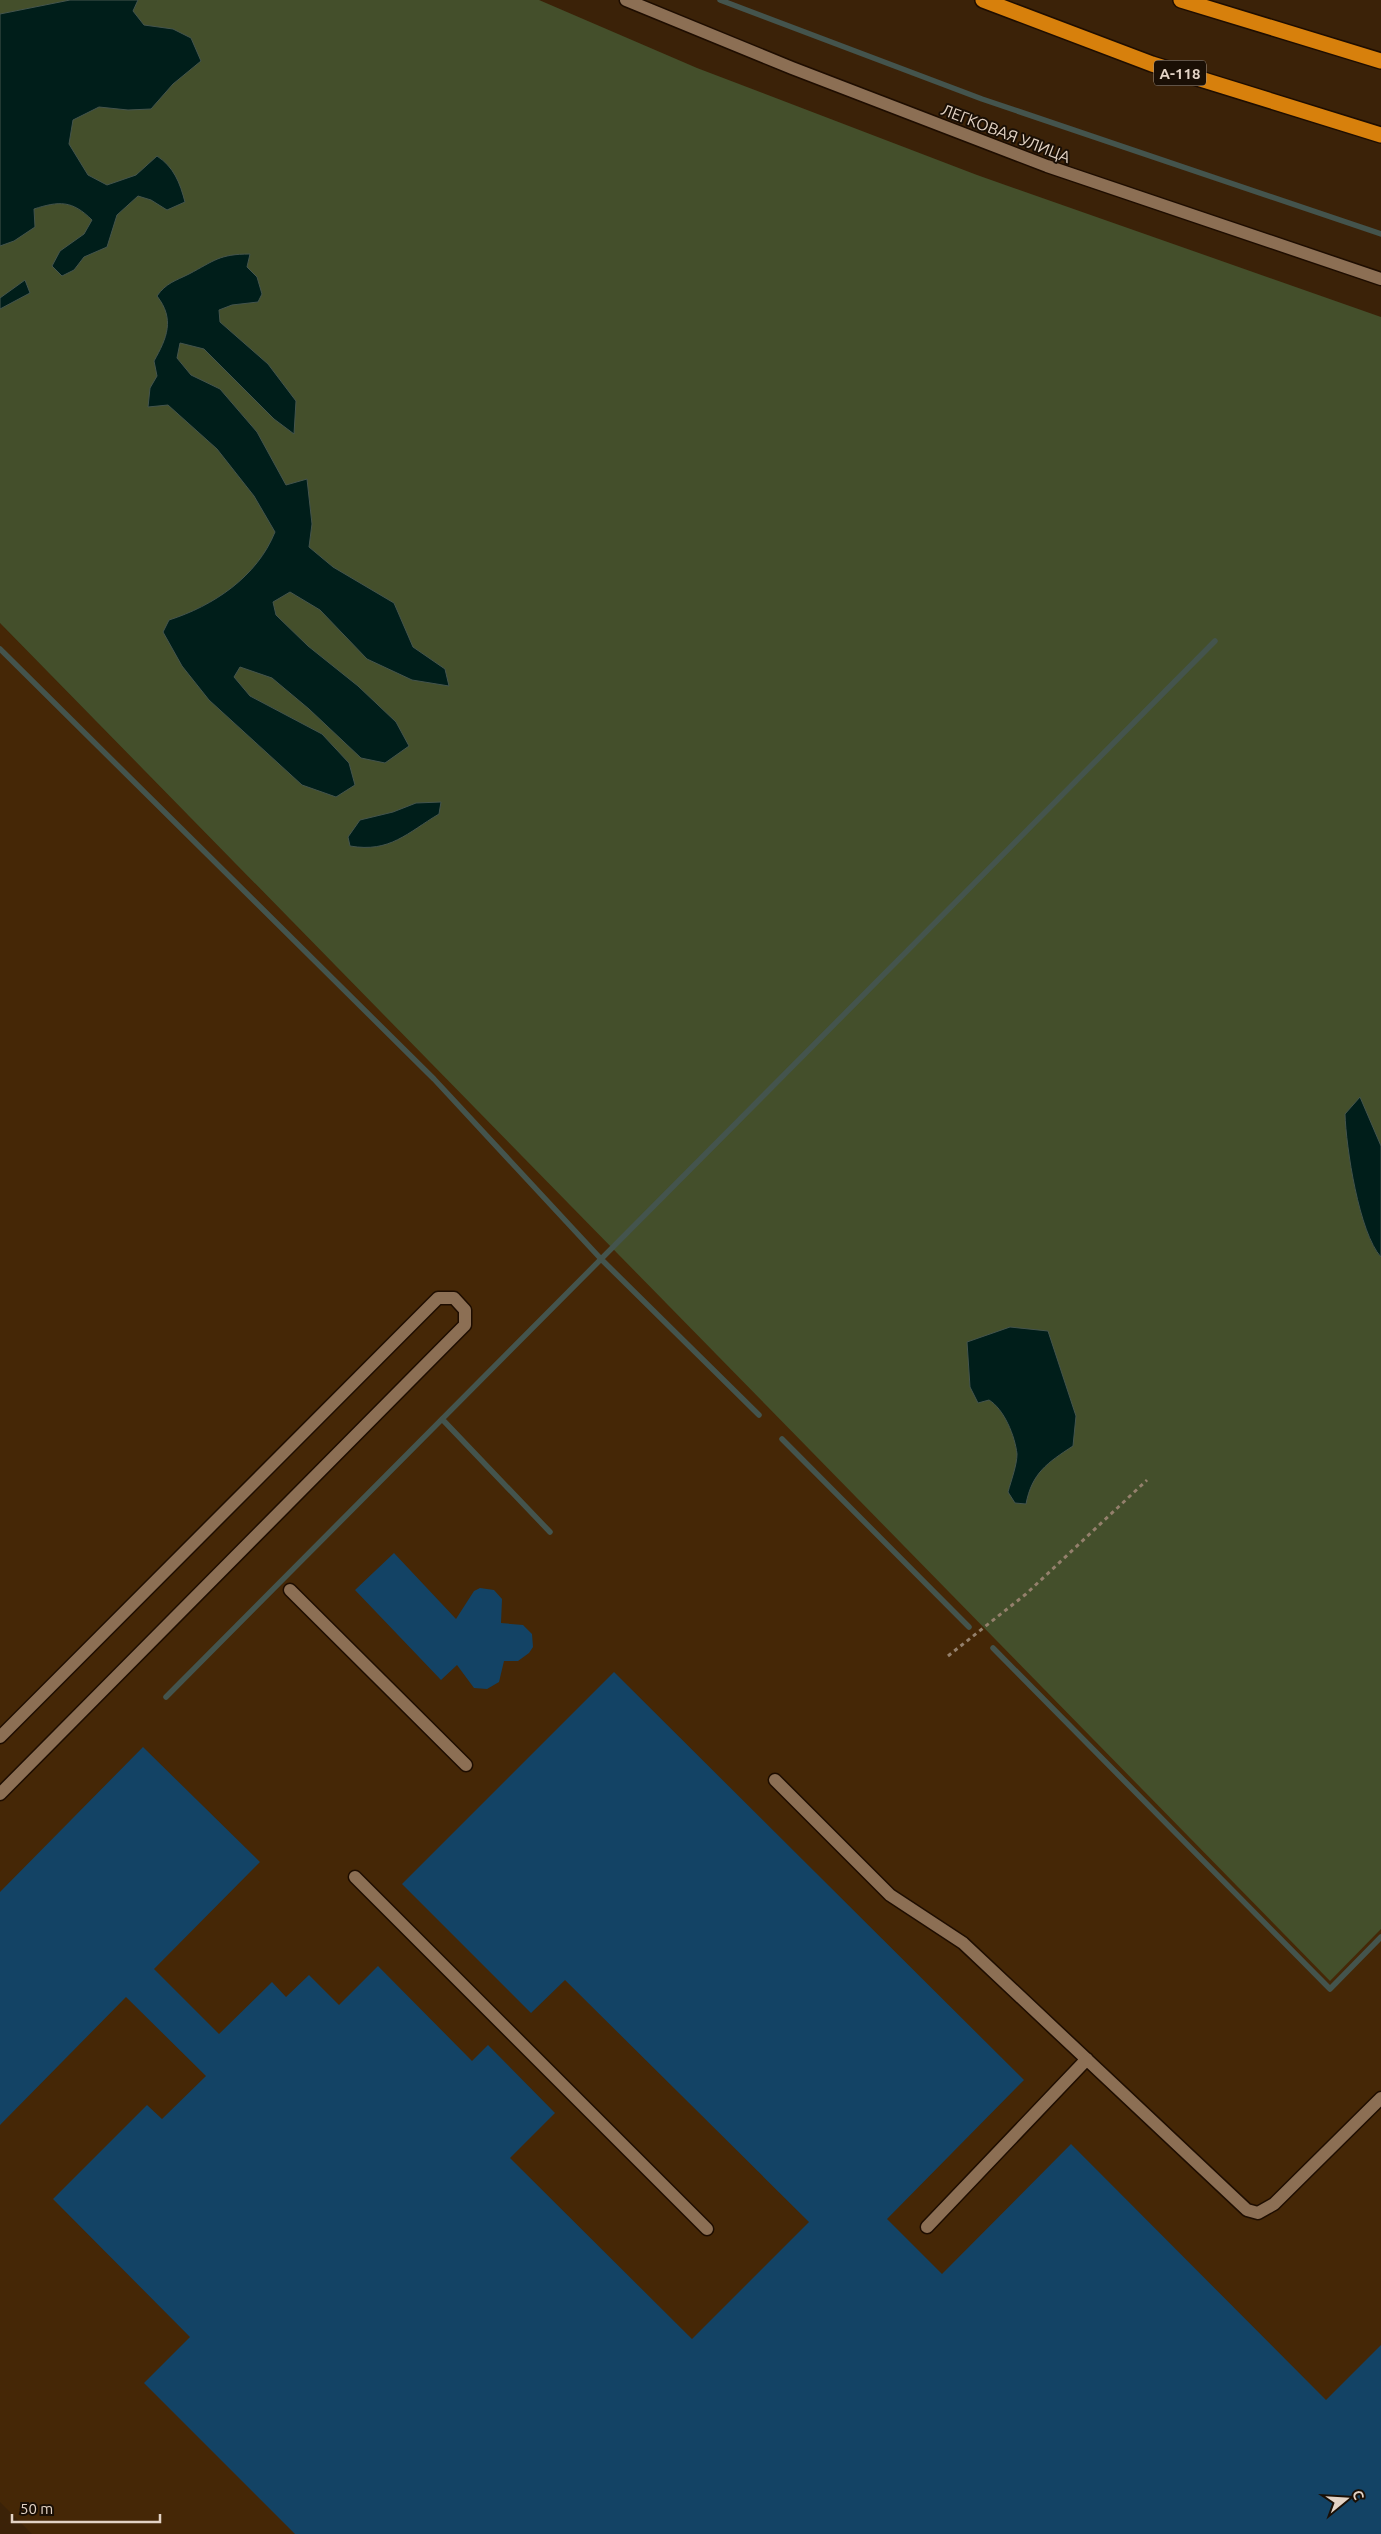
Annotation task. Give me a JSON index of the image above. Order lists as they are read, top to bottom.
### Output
{
  "streets": {
    "highway": ["А-118"],
    "street": ["ЛЕГКОВАЯ УЛИЦА"]
  },
  "scale_bar": "50 m",
  "north": "right"
}
